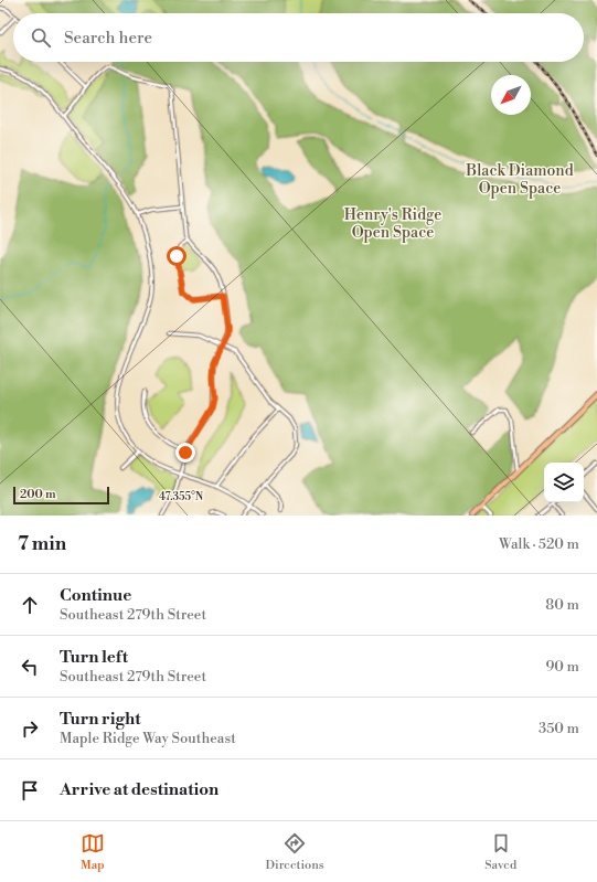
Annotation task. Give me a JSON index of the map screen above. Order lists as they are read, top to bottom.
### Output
{
  "parks": ["Black Diamond Open Space", "Henry's Ridge Open Space"],
  "scale_bar": "200 m",
  "north": "bottom left",
  "page": {
    "search": "Search here",
    "scale": "200 m",
    "heading": ["7 min", "Walk · 520 m"],
    "list": [
      ["Continue", "Southeast 279th Street", "80 m"],
      ["Turn left", "Southeast 279th Street", "90 m"],
      ["Turn right", "Maple Ridge Way Southeast", "350 m"],
      "Arrive at destination"
    ],
    "nav": ["Map", "Directions", "Saved"]
  },
  "coordinates": ["47.355°N"]
}
